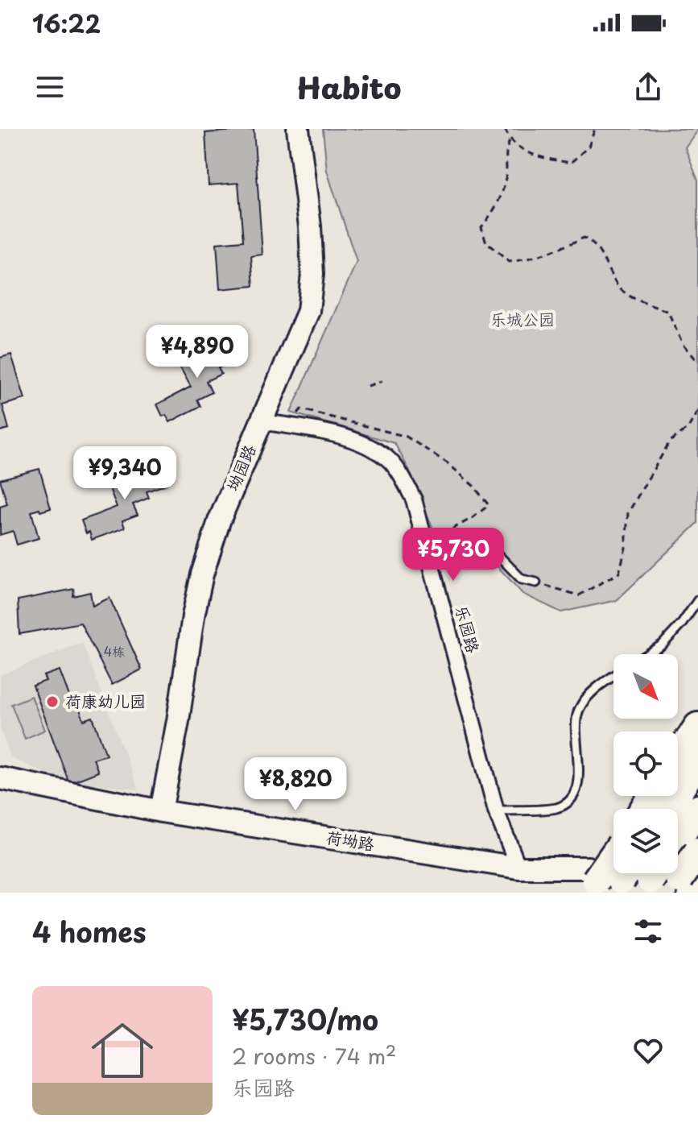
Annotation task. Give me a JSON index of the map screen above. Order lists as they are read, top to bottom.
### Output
{
  "streets": {
    "street": ["坳园路", "乐园路", "荷坳路"]
  },
  "crossings": [
    ["坳园路", "乐园路"],
    ["坳园路", "荷坳路"],
    ["乐园路", "荷坳路"]
  ],
  "parks": ["乐城公园"],
  "places": ["荷康幼儿园"],
  "house_numbers": ["4栋"],
  "north": "bottom right",
  "page": {
    "status": "16:22",
    "header": "Habito",
    "price": [
      "¥4,890",
      "¥9,340",
      "¥5,730",
      "¥8,820"
    ],
    "heading": "4 homes",
    "list": [
      {
        "name": "¥5,730/mo",
        "note": "2 rooms · 74 m² · 乐园路"
      }
    ]
  }
}
